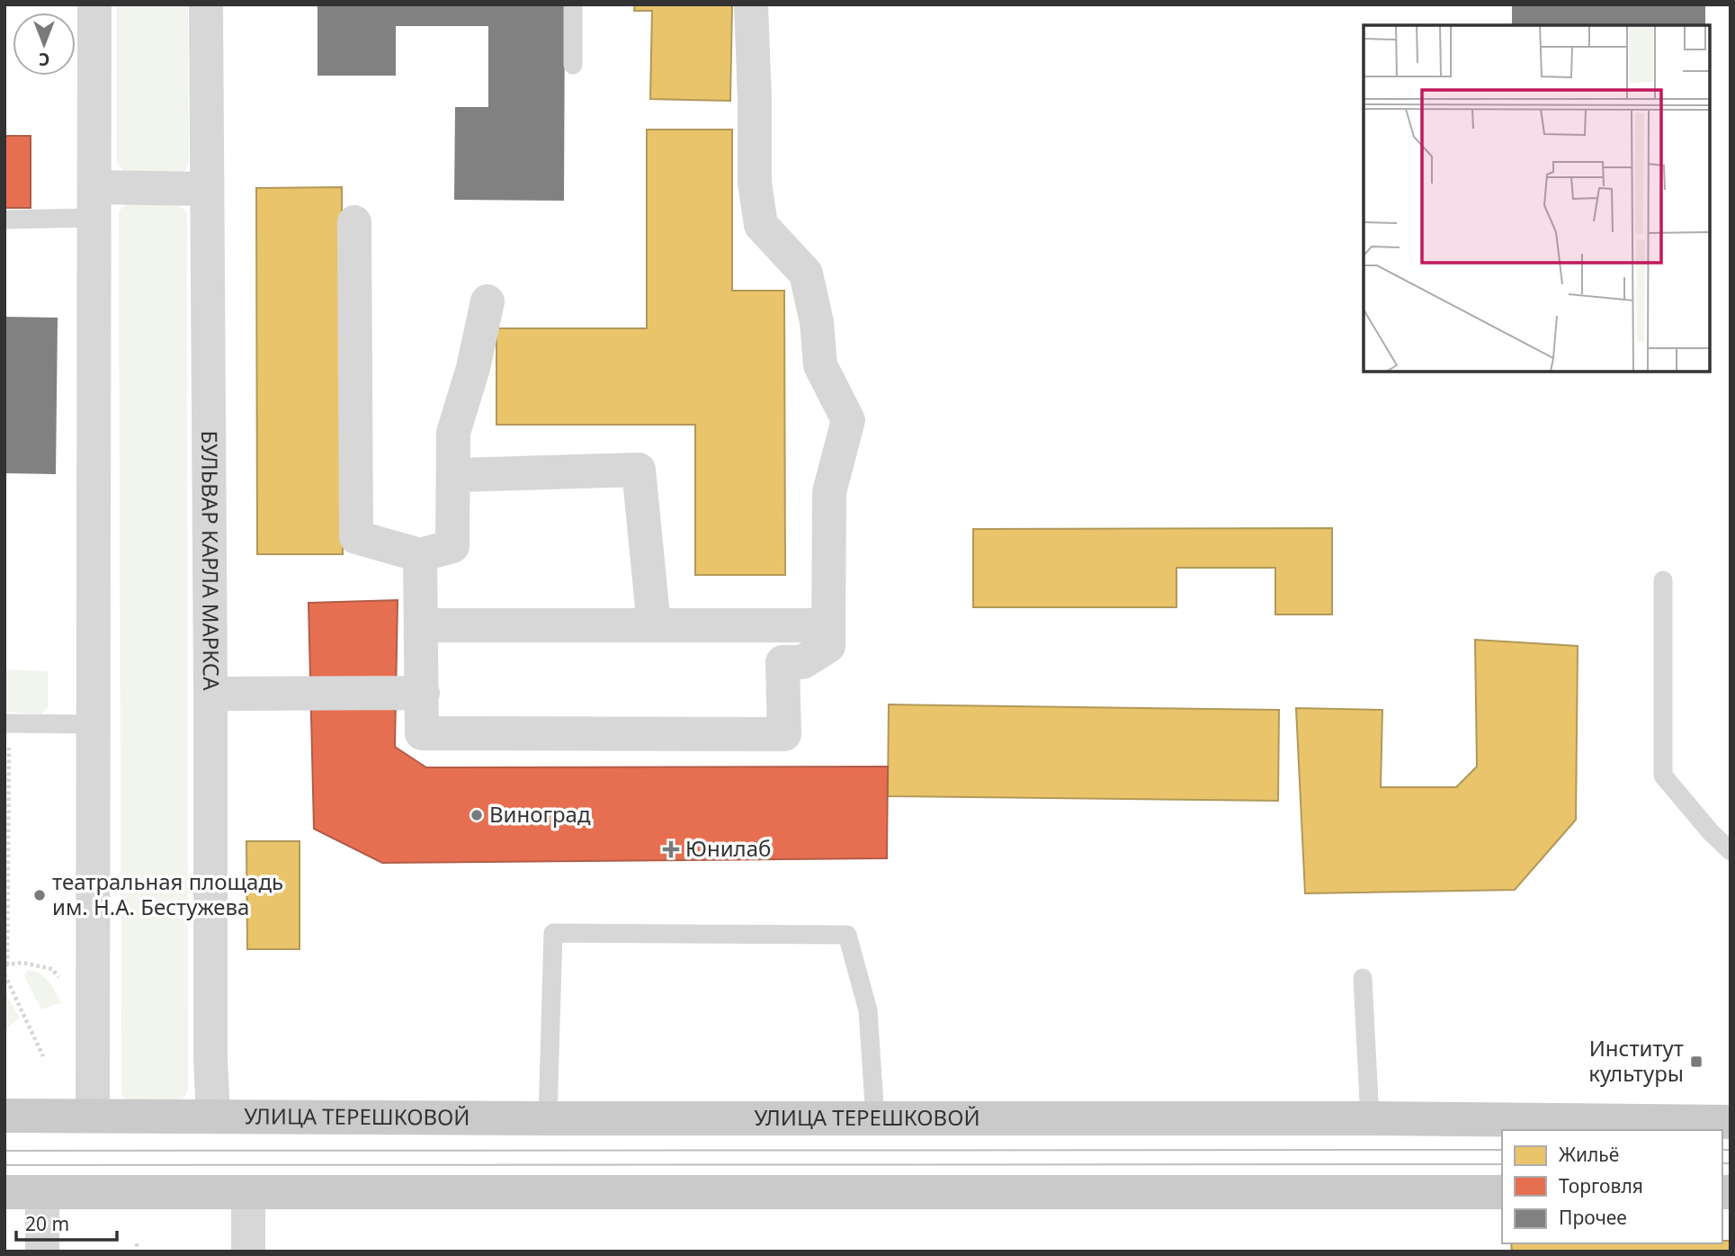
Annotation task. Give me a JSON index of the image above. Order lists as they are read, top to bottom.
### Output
{
  "streets": {
    "main road": ["УЛИЦА ТЕРЕШКОВОЙ"],
    "street": ["БУЛЬВАР КАРЛА МАРКСА"]
  },
  "crossings": [
    ["БУЛЬВАР КАРЛА МАРКСА", "УЛИЦА ТЕРЕШКОВОЙ"]
  ],
  "places": {
    "other": ["Виноград", "театральная площадь им. Н.А. Бестужева"],
    "health": ["Юнилаб"],
    "transit": ["Институт культуры"]
  },
  "legend": ["Жильё", "Торговля", "Прочее"],
  "scale_bar": "20 m",
  "north": "bottom"
}
